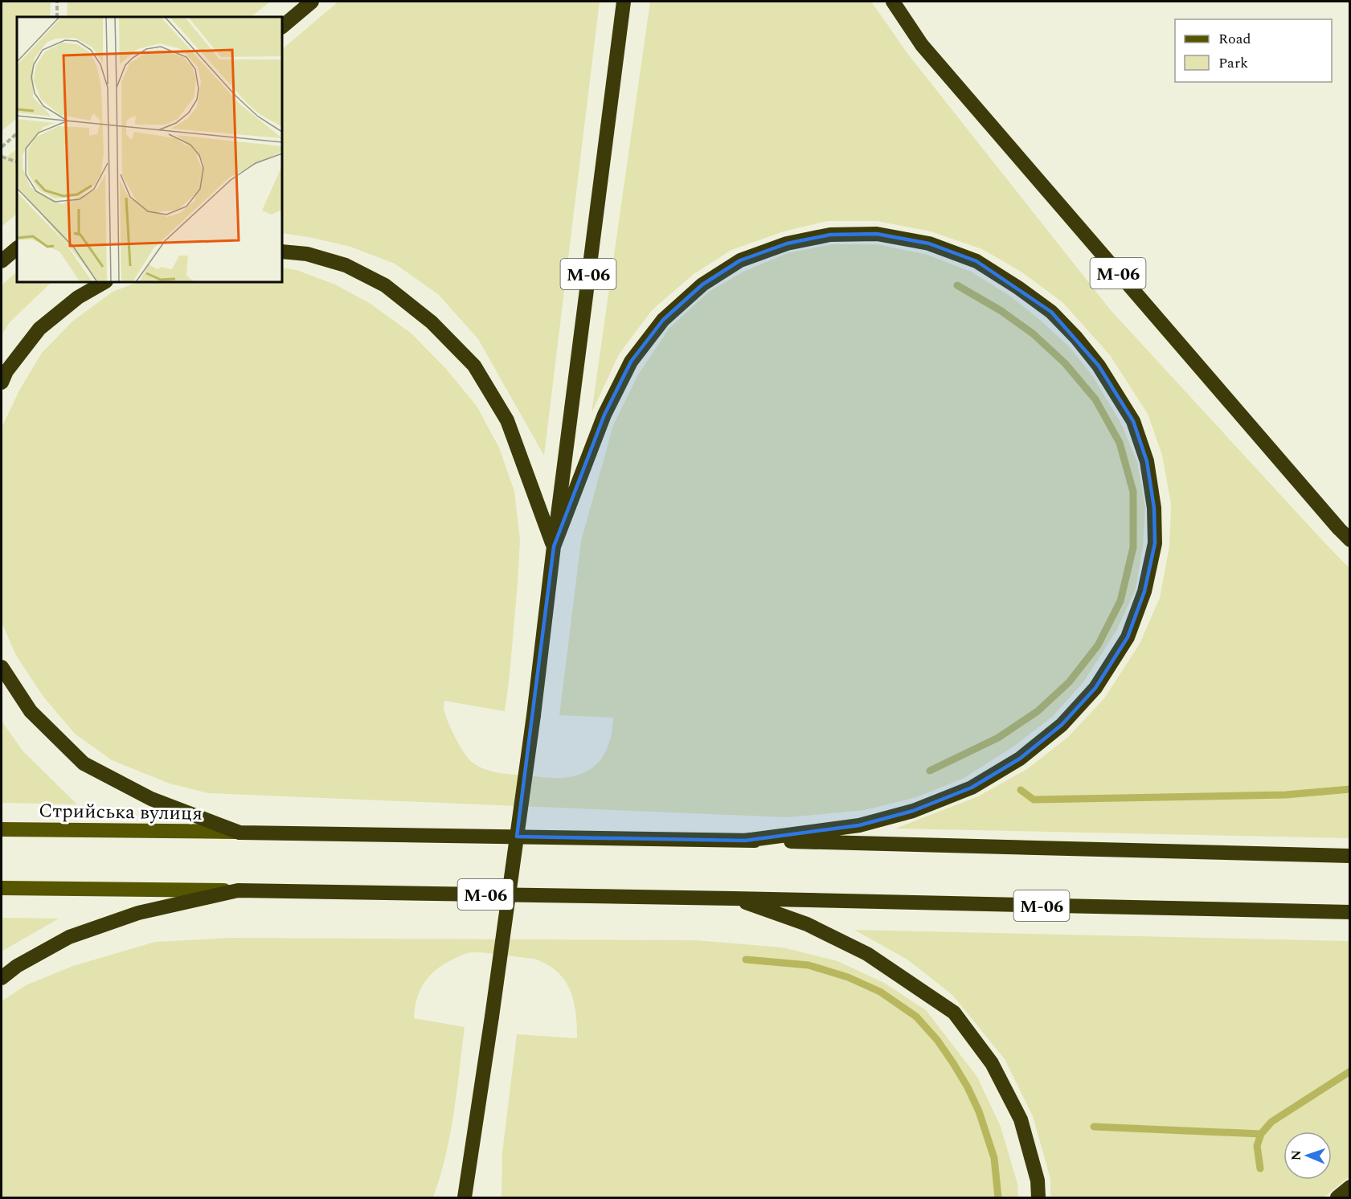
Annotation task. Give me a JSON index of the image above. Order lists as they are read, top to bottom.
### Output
{
  "streets": {
    "highway": ["М-06"],
    "main road": ["Стрийська вулиця"]
  },
  "legend": ["Road", "Park"],
  "north": "left"
}
